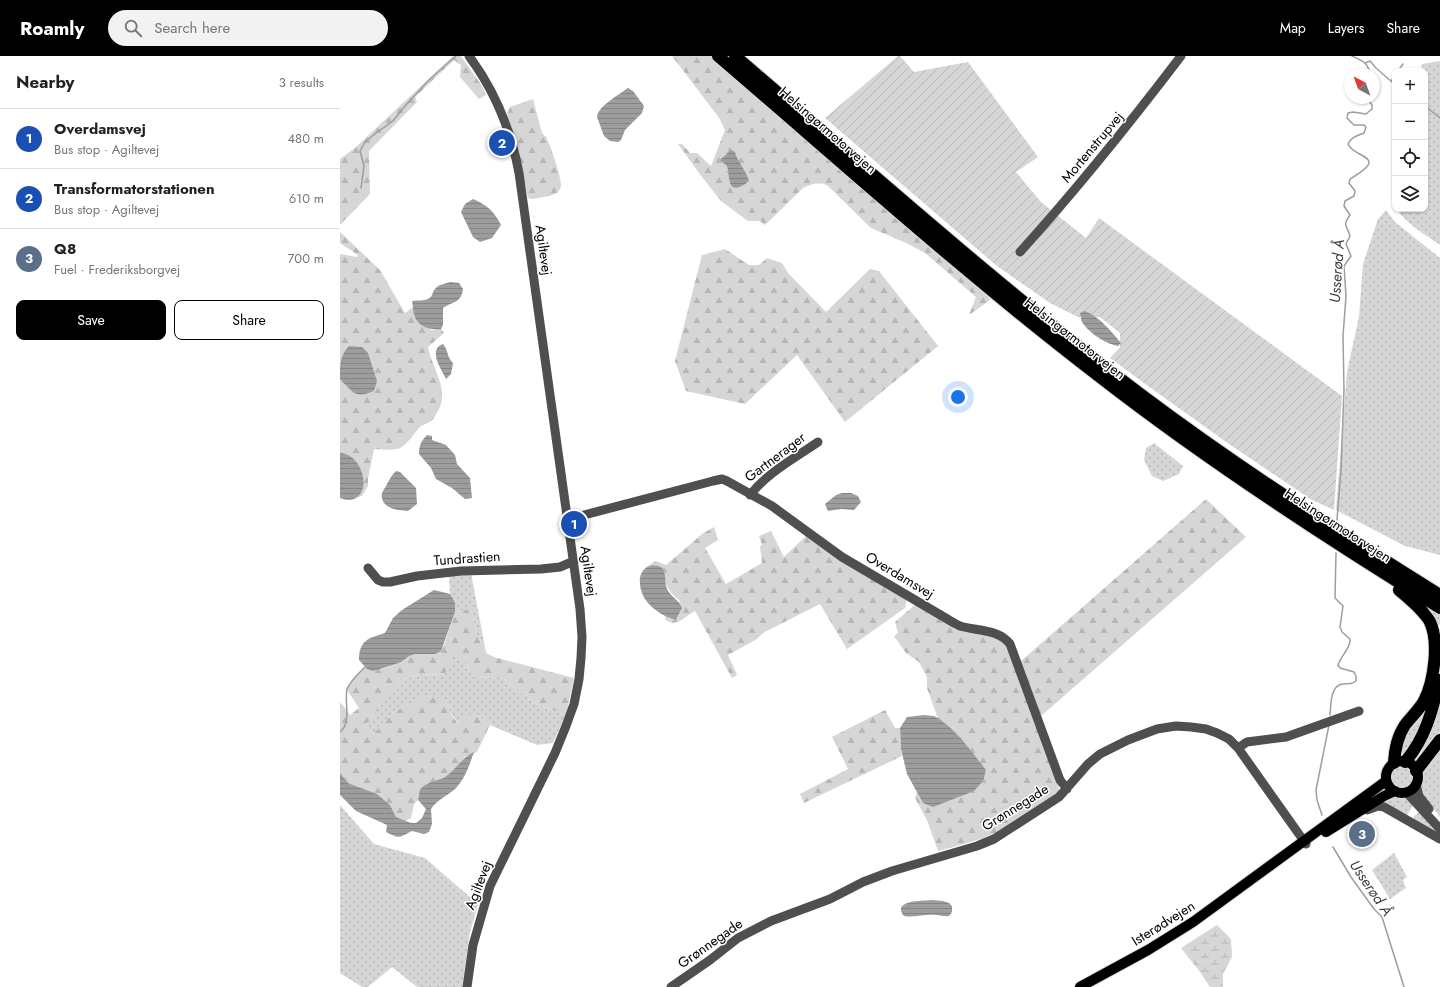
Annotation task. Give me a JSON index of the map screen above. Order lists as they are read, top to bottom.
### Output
{
  "streets": {
    "highway": ["Helsingørmotorvejen"],
    "main road": ["Isterødvejen"],
    "street": [
      "Mortenstrupvej",
      "Agiltevej",
      "Gartnerager",
      "Tundrastien",
      "Overdamsvej",
      "Grønnegade"
    ]
  },
  "crossings": [
    ["Agiltevej", "Tundrastien"],
    ["Agiltevej", "Overdamsvej"],
    ["Gartnerager", "Overdamsvej"],
    ["Overdamsvej", "Grønnegade"],
    ["Grønnegade", "Isterødvejen"]
  ],
  "water": ["Usserød Å"],
  "north": "top left",
  "page": {
    "header": "Roamly",
    "search": "Search here",
    "nav": ["Map", "Layers", "Share"],
    "heading": ["Nearby", "3 results"],
    "map_buttons": ["+", "−"],
    "list": [
      {
        "mark": "1",
        "name": "Overdamsvej",
        "note": "Bus stop · Agiltevej",
        "value": "480 m"
      },
      {
        "mark": "2",
        "name": "Transformatorstationen",
        "note": "Bus stop · Agiltevej",
        "value": "610 m"
      },
      {
        "mark": "3",
        "name": "Q8",
        "note": "Fuel · Frederiksborgvej",
        "value": "700 m"
      }
    ],
    "pins": ["2", "1", "3"],
    "buttons": ["Save", "Share"]
  }
}
